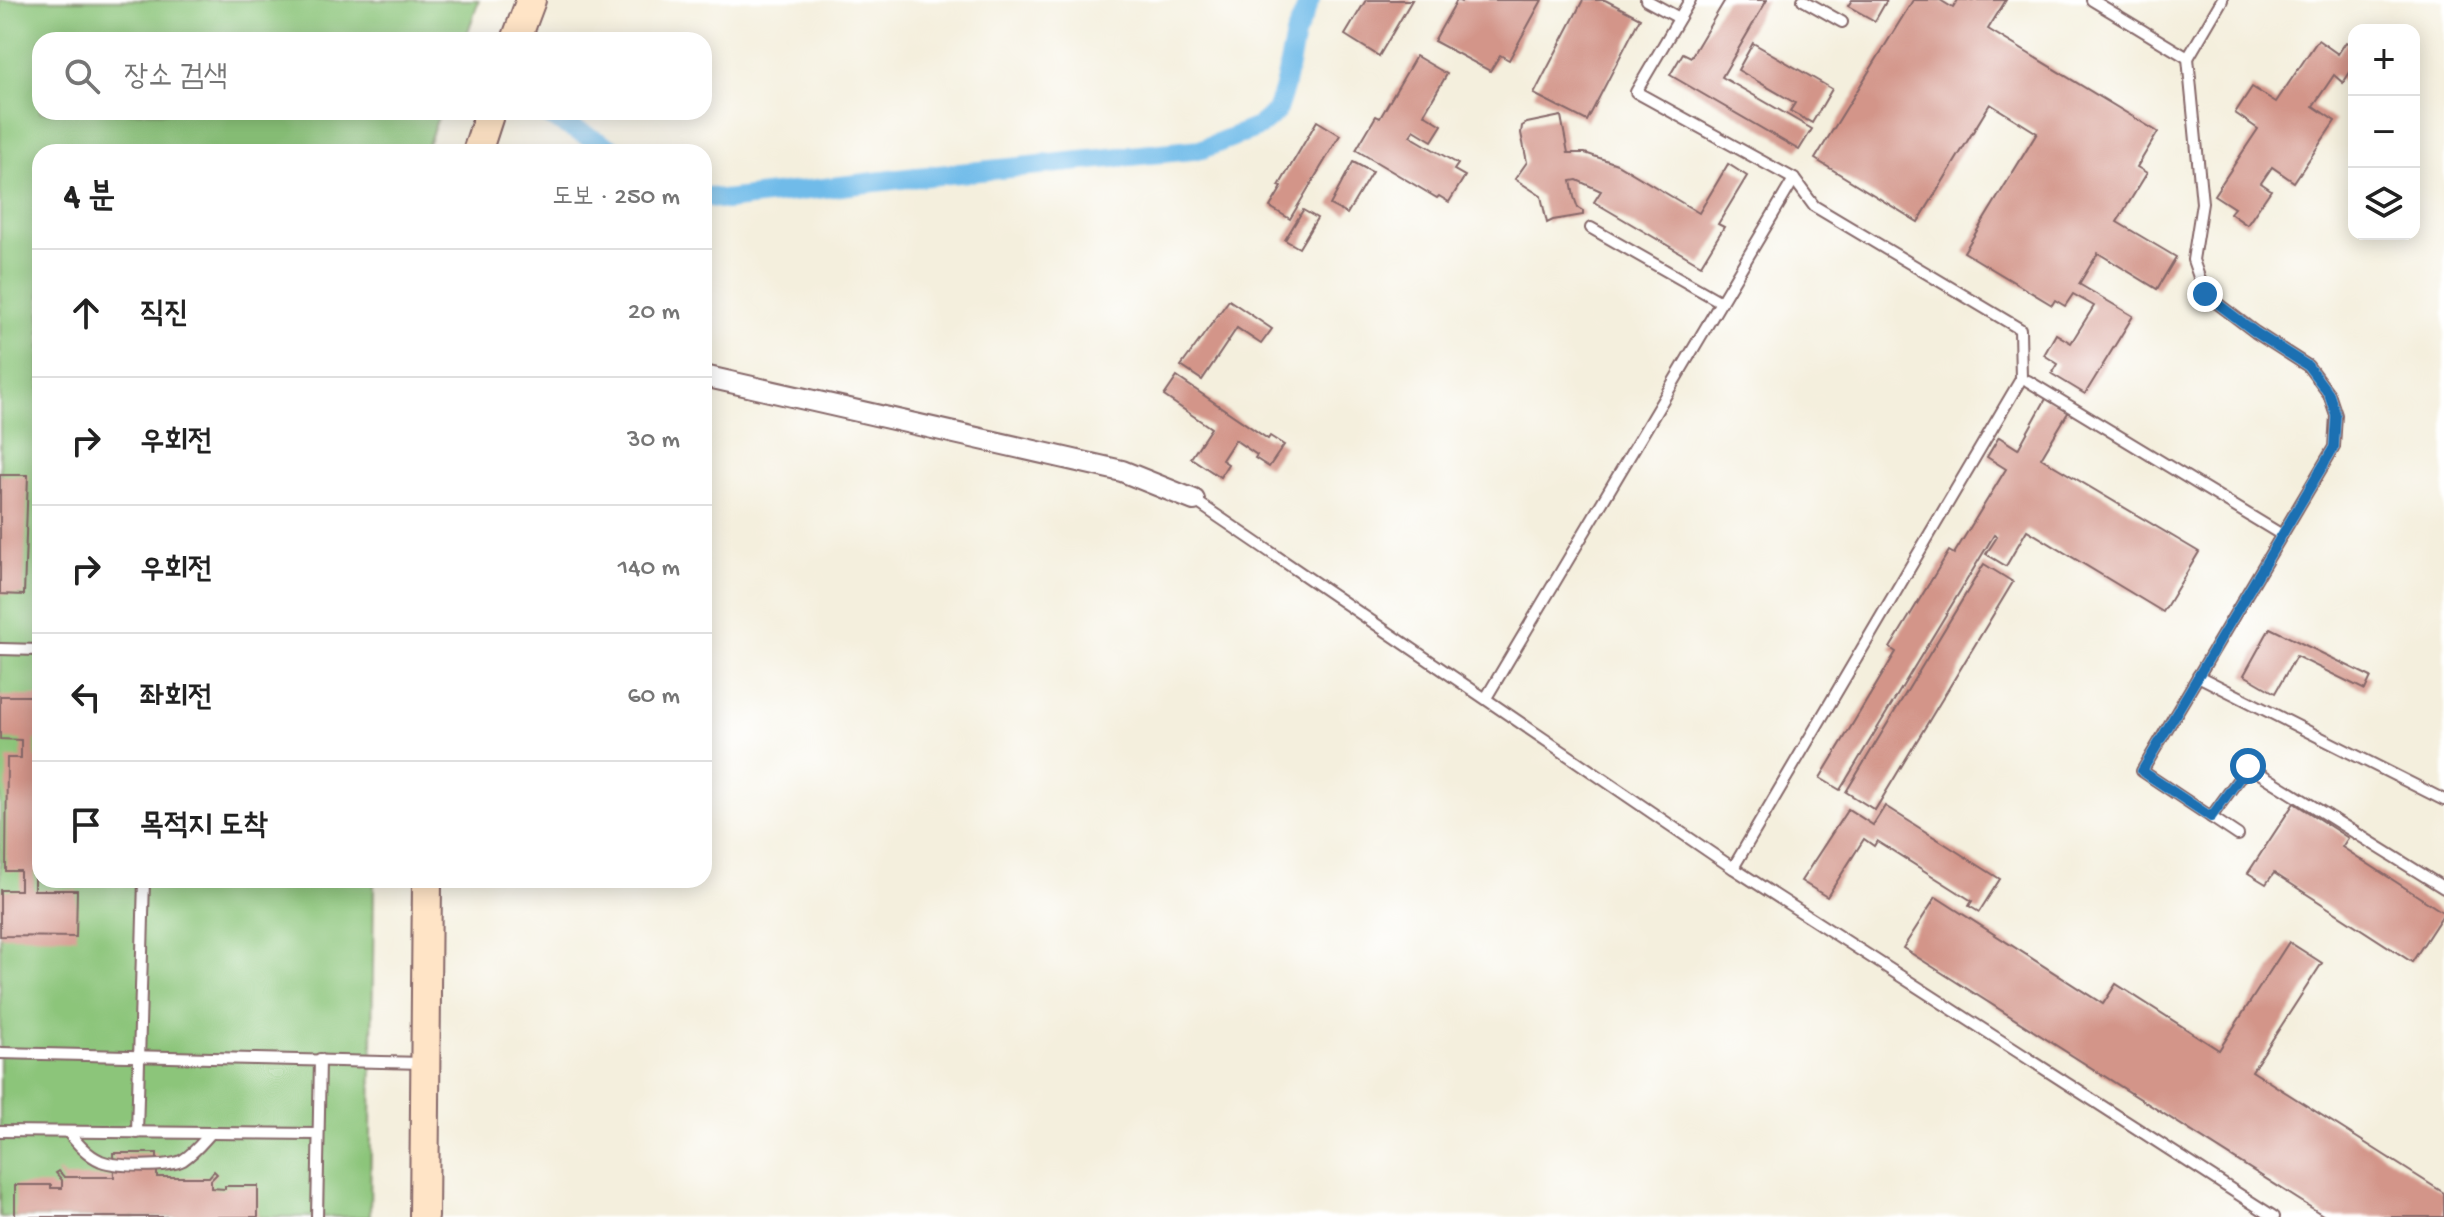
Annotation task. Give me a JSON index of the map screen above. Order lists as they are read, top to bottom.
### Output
{
  "page": {
    "map_buttons": ["+", "−"],
    "search": "장소 검색",
    "heading": ["4 분", "도보 · 250 m"],
    "list": [
      ["직진", "20 m"],
      ["우회전", "30 m"],
      ["우회전", "140 m"],
      ["좌회전", "60 m"],
      "목적지 도착"
    ]
  }
}
